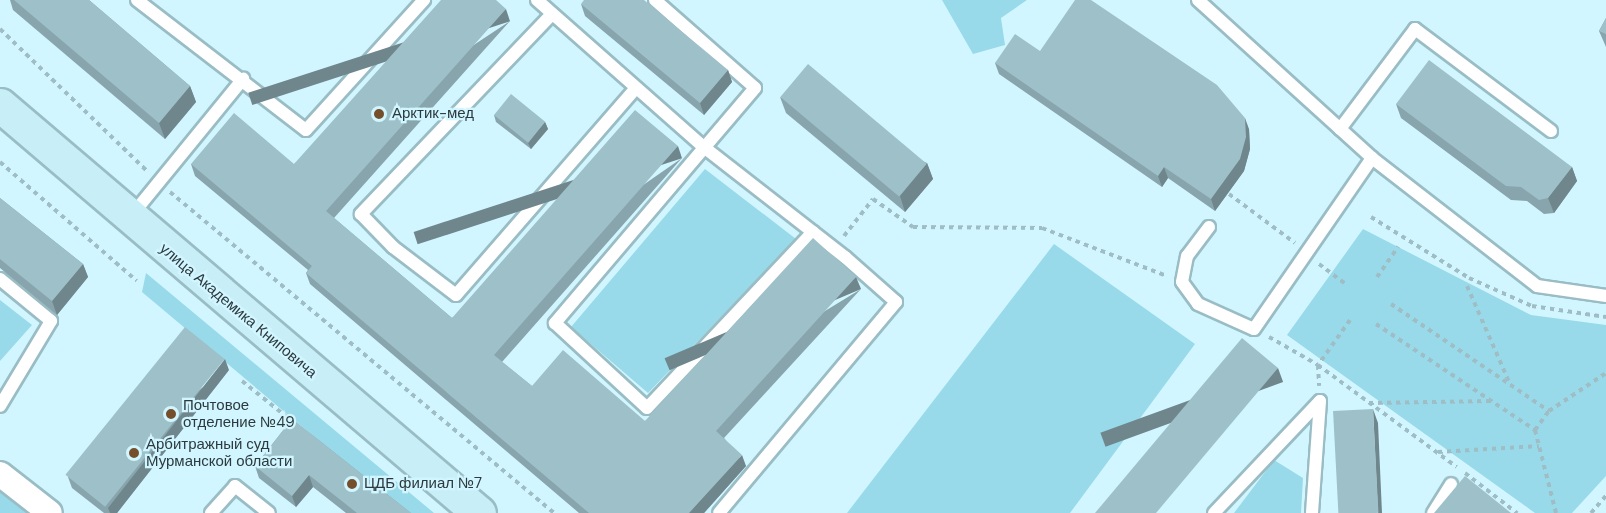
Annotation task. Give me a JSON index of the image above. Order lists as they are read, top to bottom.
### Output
{
  "streets": {
    "main road": ["улица Академика Книповича"]
  },
  "places": [
    "Арктик-мед",
    "Почтовое отделение №49",
    "Арбитражный суд Мурманской области",
    "ЦДБ филиал №7"
  ]
}
